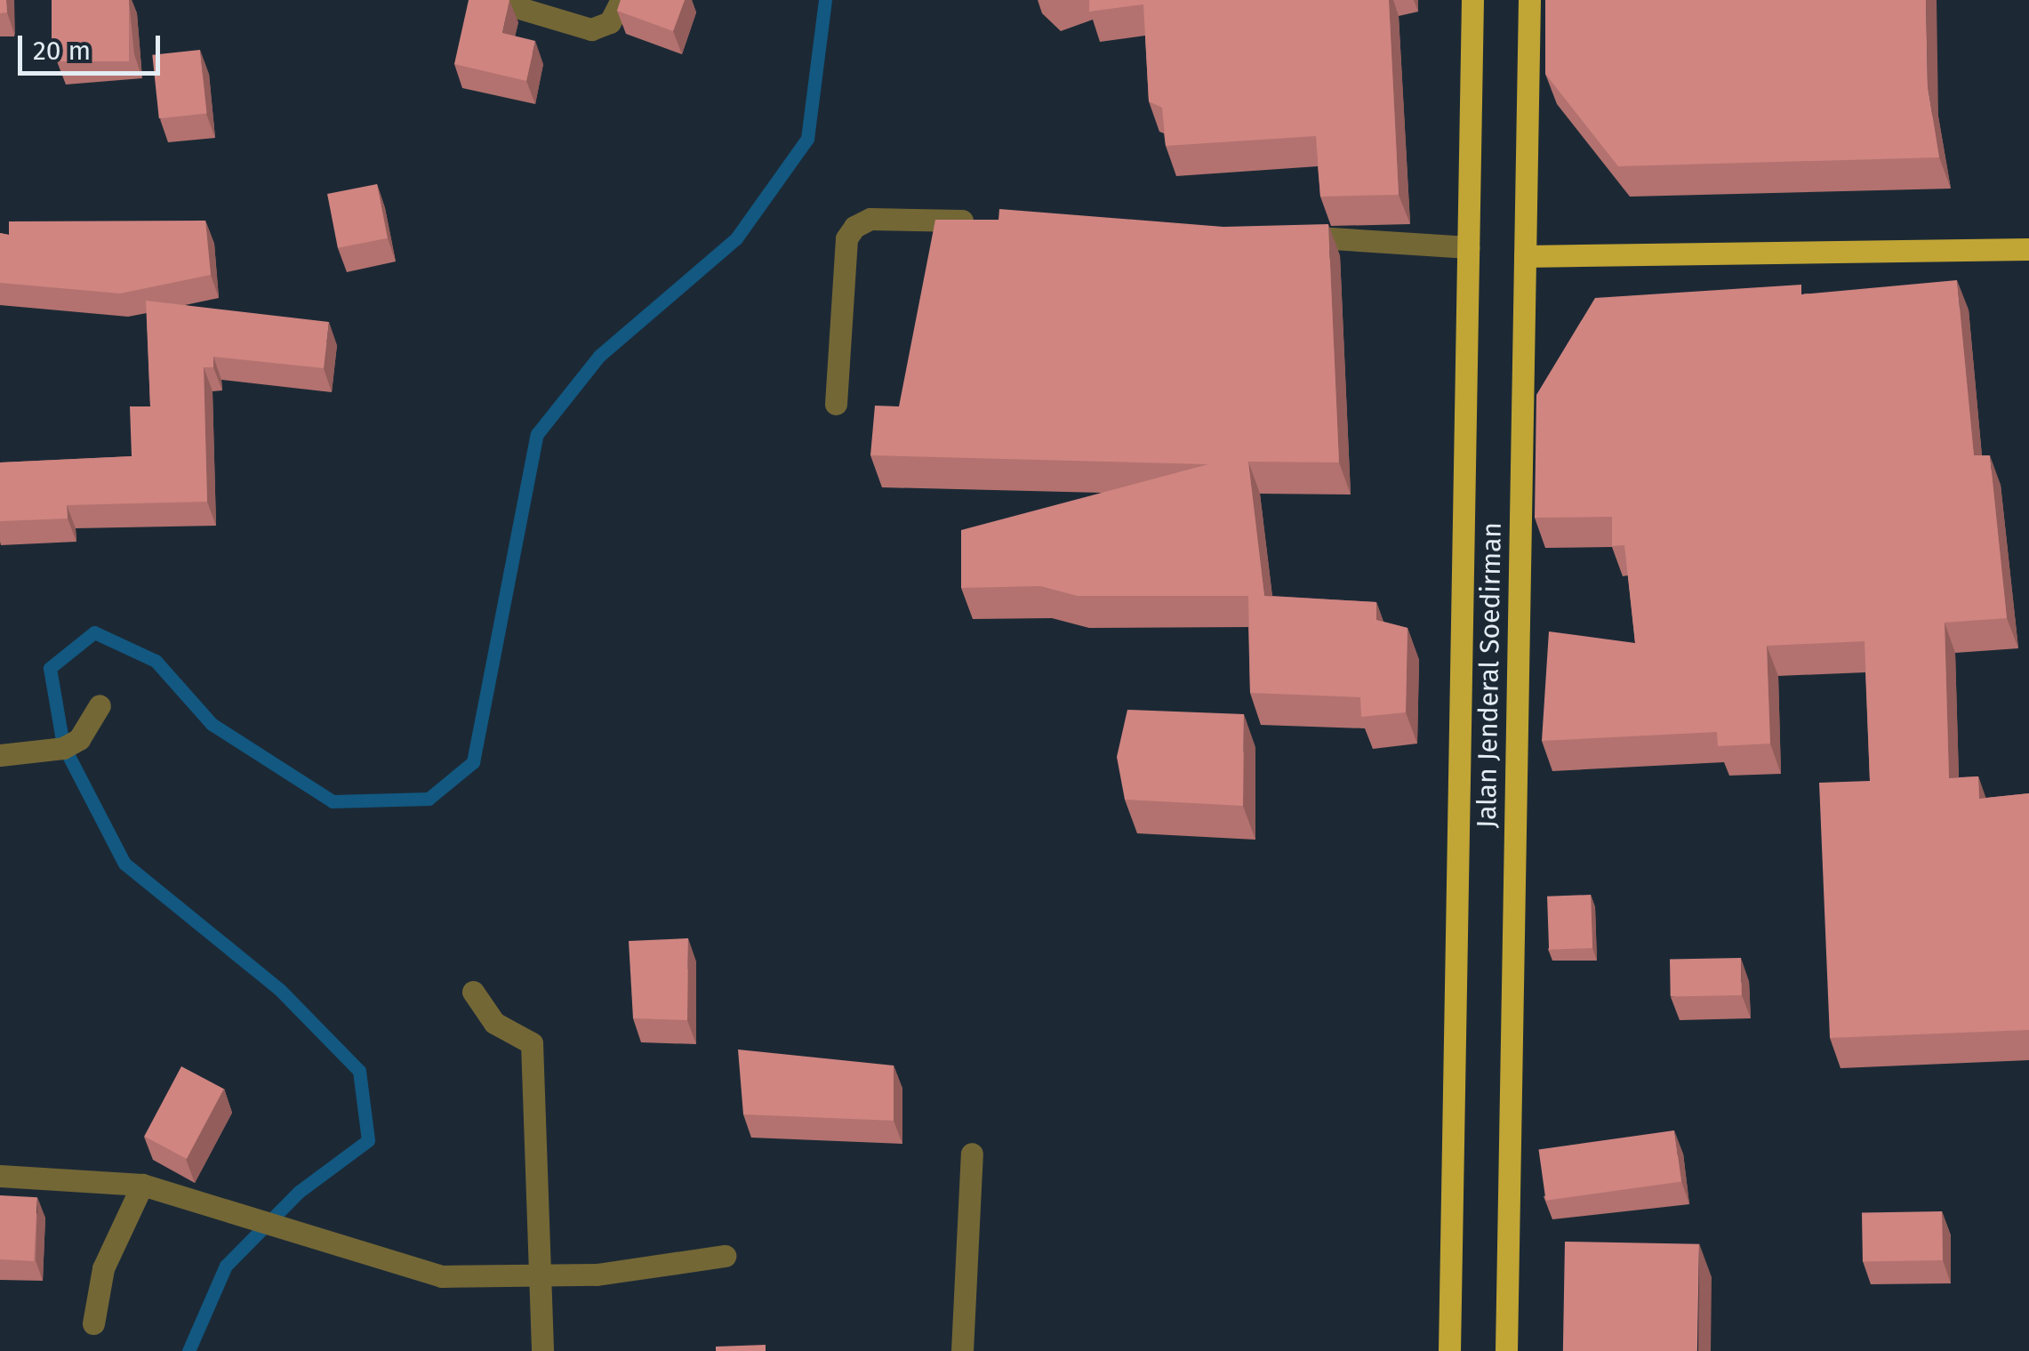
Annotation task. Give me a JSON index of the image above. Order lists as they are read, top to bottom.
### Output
{
  "streets": {
    "main road": ["Jalan Jenderal Soedirman"]
  },
  "scale_bar": "20 m"
}
